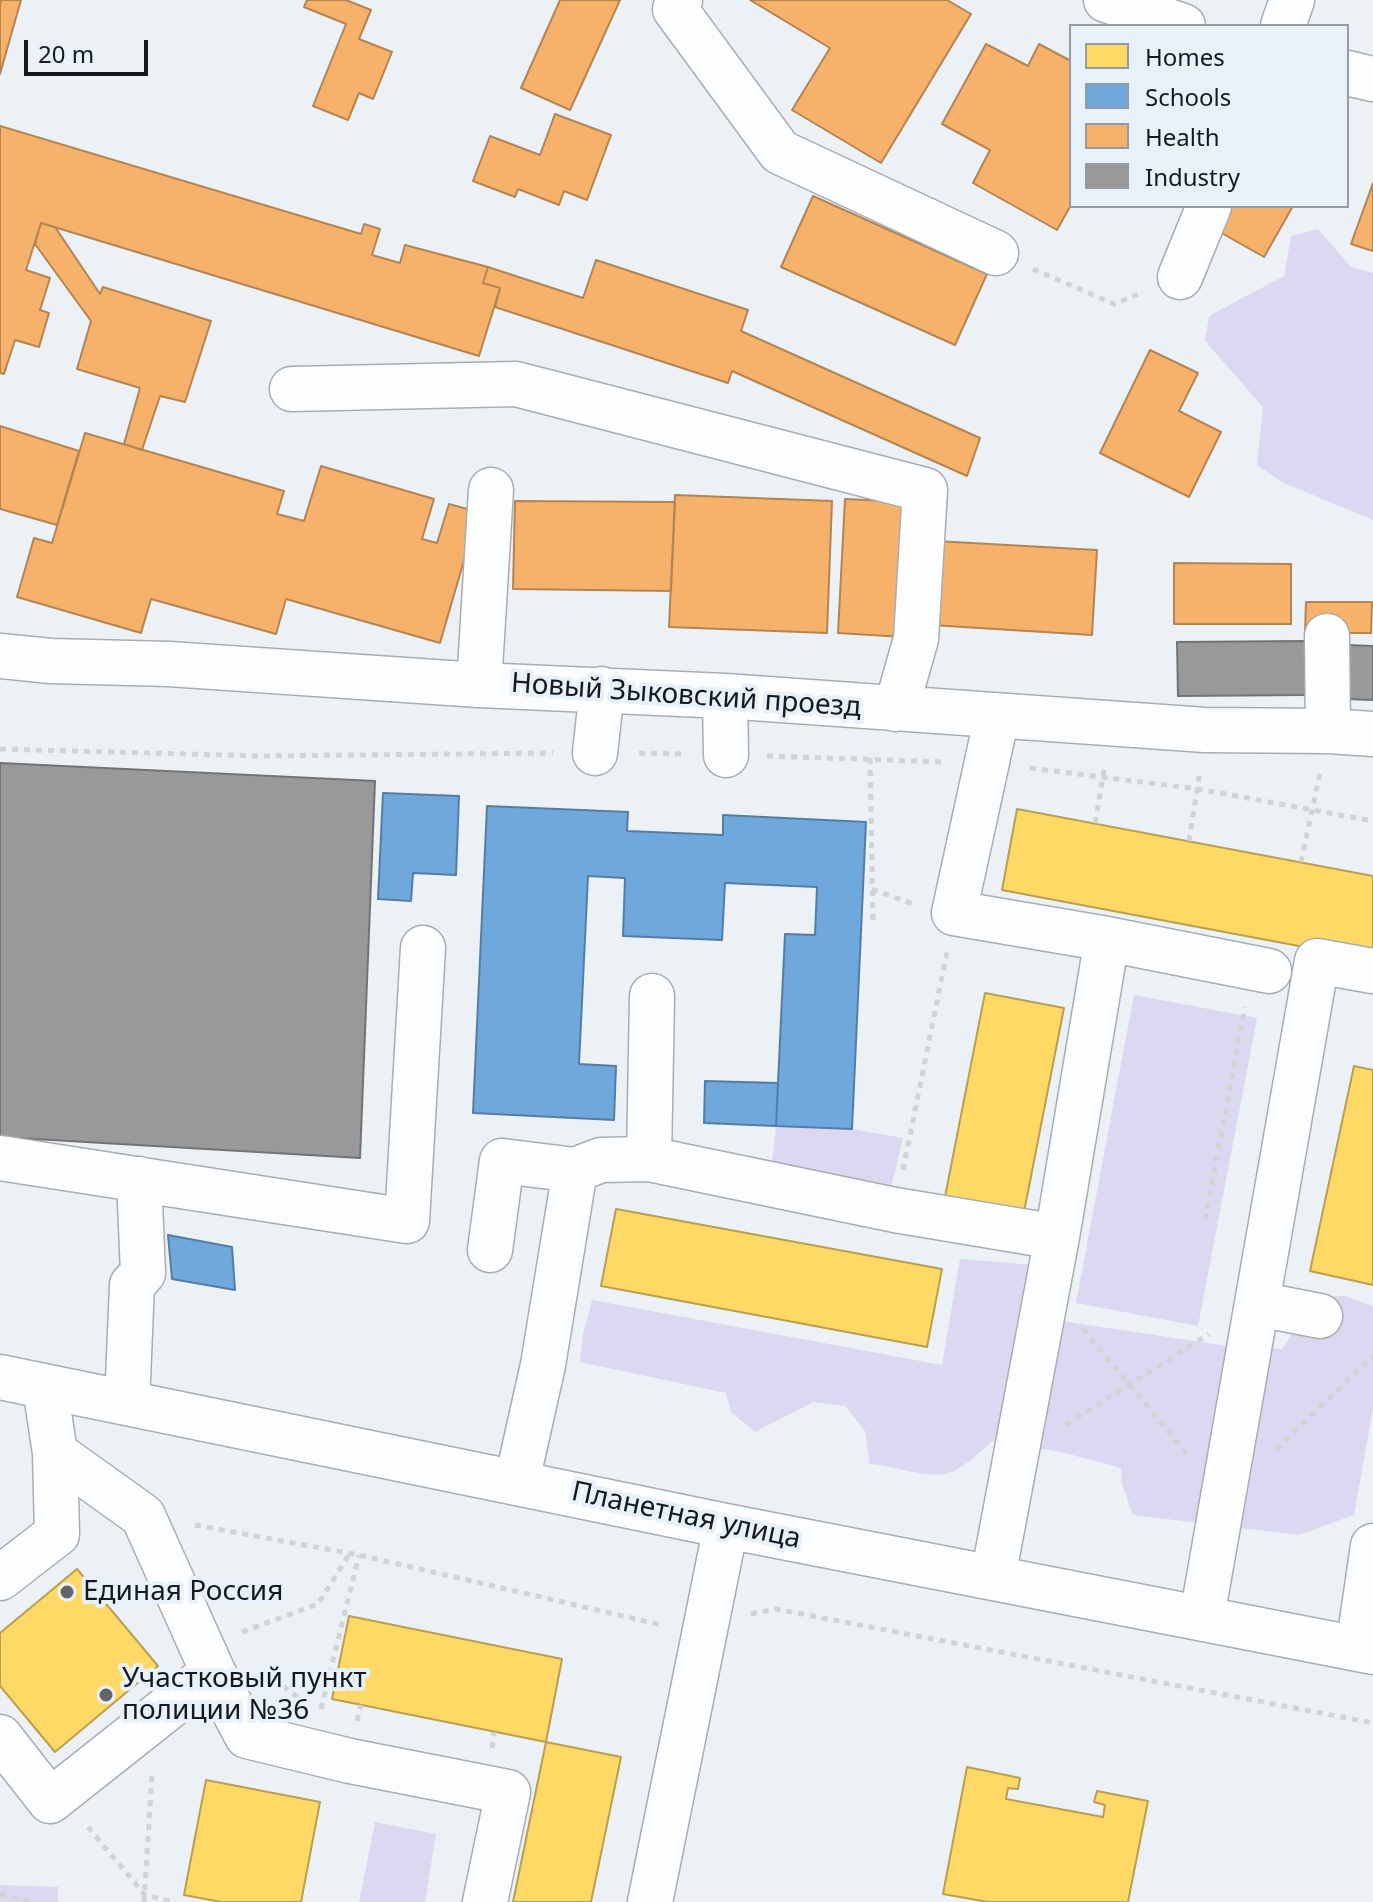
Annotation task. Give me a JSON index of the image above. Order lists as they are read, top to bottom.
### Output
{
  "streets": {
    "street": ["Новый Зыковский проезд", "Планетная улица"]
  },
  "places": ["Единая Россия", "Участковый пункт полиции №36"],
  "legend": [
    "Homes",
    "Schools",
    "Health",
    "Industry"
  ],
  "scale_bar": "20 m"
}
